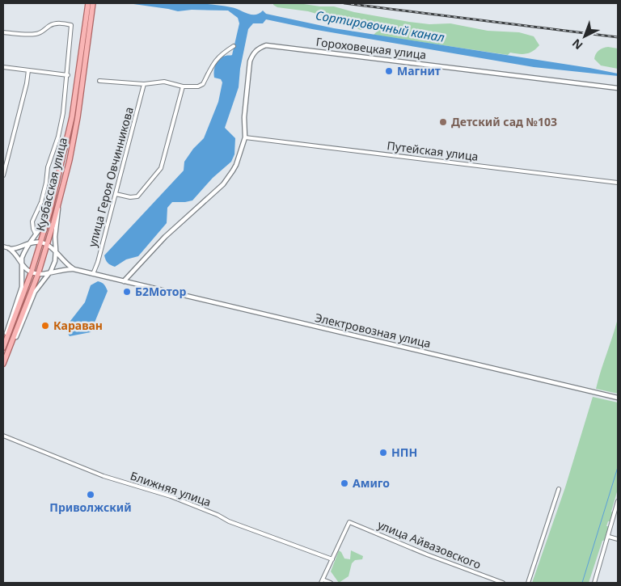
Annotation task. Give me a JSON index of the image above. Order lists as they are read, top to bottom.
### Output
{
  "streets": {
    "main road": ["Кузбасская улица"],
    "street": [
      "Гороховецкая улица",
      "Путейская улица",
      "улица Героя Овчинникова",
      "Электровозная улица",
      "Ближняя улица",
      "улица Айвазовского"
    ]
  },
  "crossings": [
    ["Гороховецкая улица", "Путейская улица"],
    ["улица Героя Овчинникова", "Электровозная улица"],
    ["Ближняя улица", "улица Айвазовского"]
  ],
  "water": ["Сортировочный канал"],
  "places": [
    "Магнит",
    "Детский сад №103",
    "Б2Мотор",
    "Караван",
    "НПН",
    "Амиго",
    "Приволжский"
  ],
  "north": "bottom left"
}
